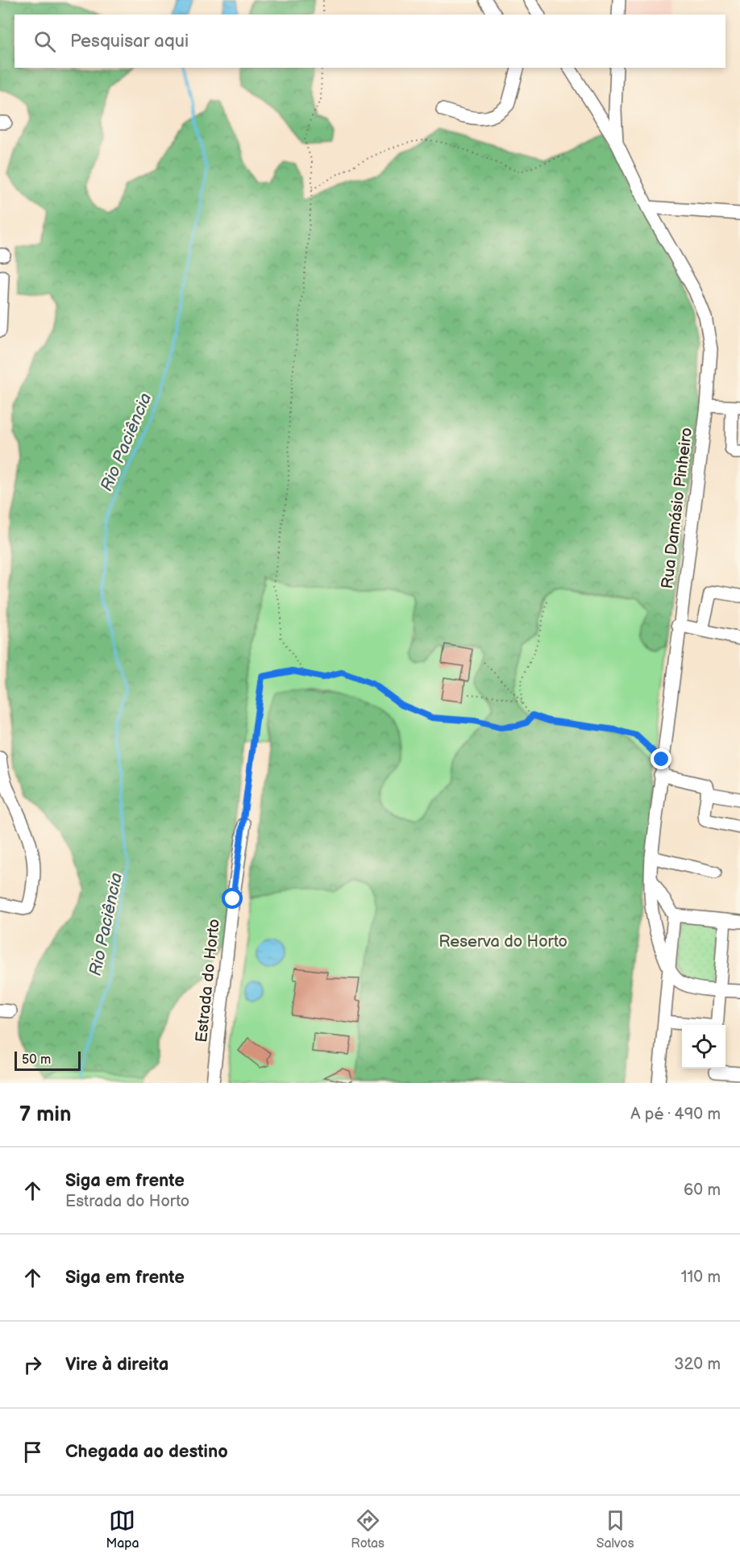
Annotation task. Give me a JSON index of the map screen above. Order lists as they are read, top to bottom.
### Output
{
  "streets": {
    "street": ["Rua Damásio Pinheiro", "Estrada do Horto"]
  },
  "water": ["Rio Paciência"],
  "parks": ["Reserva do Horto"],
  "scale_bar": "50 m",
  "page": {
    "search": "Pesquisar aqui",
    "scale": "50 m",
    "heading": ["7 min", "A pé · 490 m"],
    "list": [
      ["Siga em frente", "Estrada do Horto", "60 m"],
      ["Siga em frente", "110 m"],
      ["Vire à direita", "320 m"],
      "Chegada ao destino"
    ],
    "nav": ["Mapa", "Rotas", "Salvos"]
  }
}
